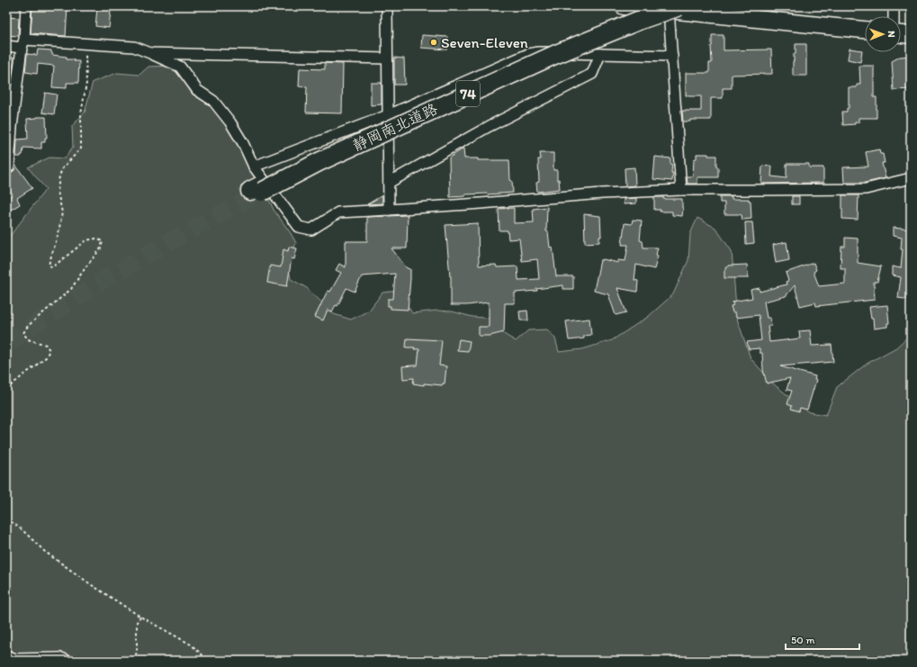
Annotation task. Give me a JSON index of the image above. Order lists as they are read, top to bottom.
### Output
{
  "streets": {
    "highway": ["74", "静岡南北道路"]
  },
  "places": ["Seven-Eleven"],
  "scale_bar": "50 m",
  "north": "right"
}
